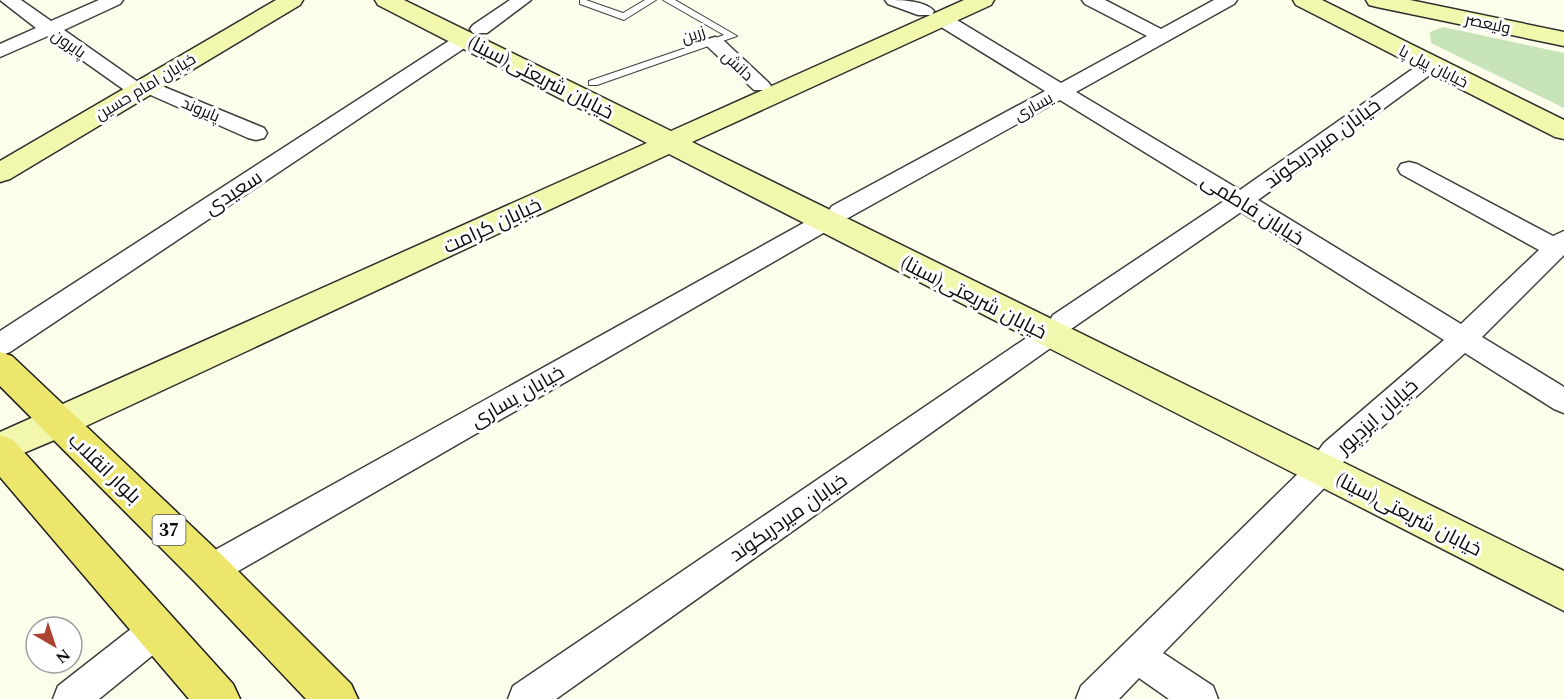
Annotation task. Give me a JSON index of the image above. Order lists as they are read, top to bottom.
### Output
{
  "streets": {
    "main road": [
      "ولیعصر",
      "خیابان پیل پا",
      "خیابان شریعتی(سینا)",
      "خیابان امام حسین",
      "خیابان کرامت",
      "بلوار انقلاب",
      "37"
    ],
    "street": [
      "پایرون",
      "دانش",
      "یساری",
      "پایروند",
      "خیابان میردریکوند",
      "سعیدی",
      "خیابان فاطمی",
      "خیابان یساری",
      "خیابان ایزدپور"
    ],
    "lane": ["زرین"]
  },
  "crossings": [
    ["زرین", "دانش"],
    ["زرین", "خیابان شریعتی(سینا)"],
    ["پایرون", "خیابان امام حسین"],
    ["پایرون", "پایروند"],
    ["دانش", "خیابان کرامت"],
    ["خیابان پیل پا", "خیابان میردریکوند"],
    ["خیابان شریعتی(سینا)", "یساری"],
    ["خیابان شریعتی(سینا)", "خیابان میردریکوند"],
    ["خیابان شریعتی(سینا)", "سعیدی"],
    ["خیابان شریعتی(سینا)", "خیابان کرامت"],
    ["خیابان شریعتی(سینا)", "خیابان یساری"],
    ["خیابان شریعتی(سینا)", "خیابان ایزدپور"],
    ["خیابان امام حسین", "پایروند"],
    ["یساری", "خیابان فاطمی"],
    ["یساری", "خیابان یساری"],
    ["خیابان میردریکوند", "خیابان فاطمی"],
    ["خیابان فاطمی", "خیابان کرامت"],
    ["خیابان فاطمی", "خیابان ایزدپور"],
    ["خیابان کرامت", "بلوار انقلاب"],
    ["خیابان یساری", "بلوار انقلاب"]
  ],
  "north": "bottom right"
}
